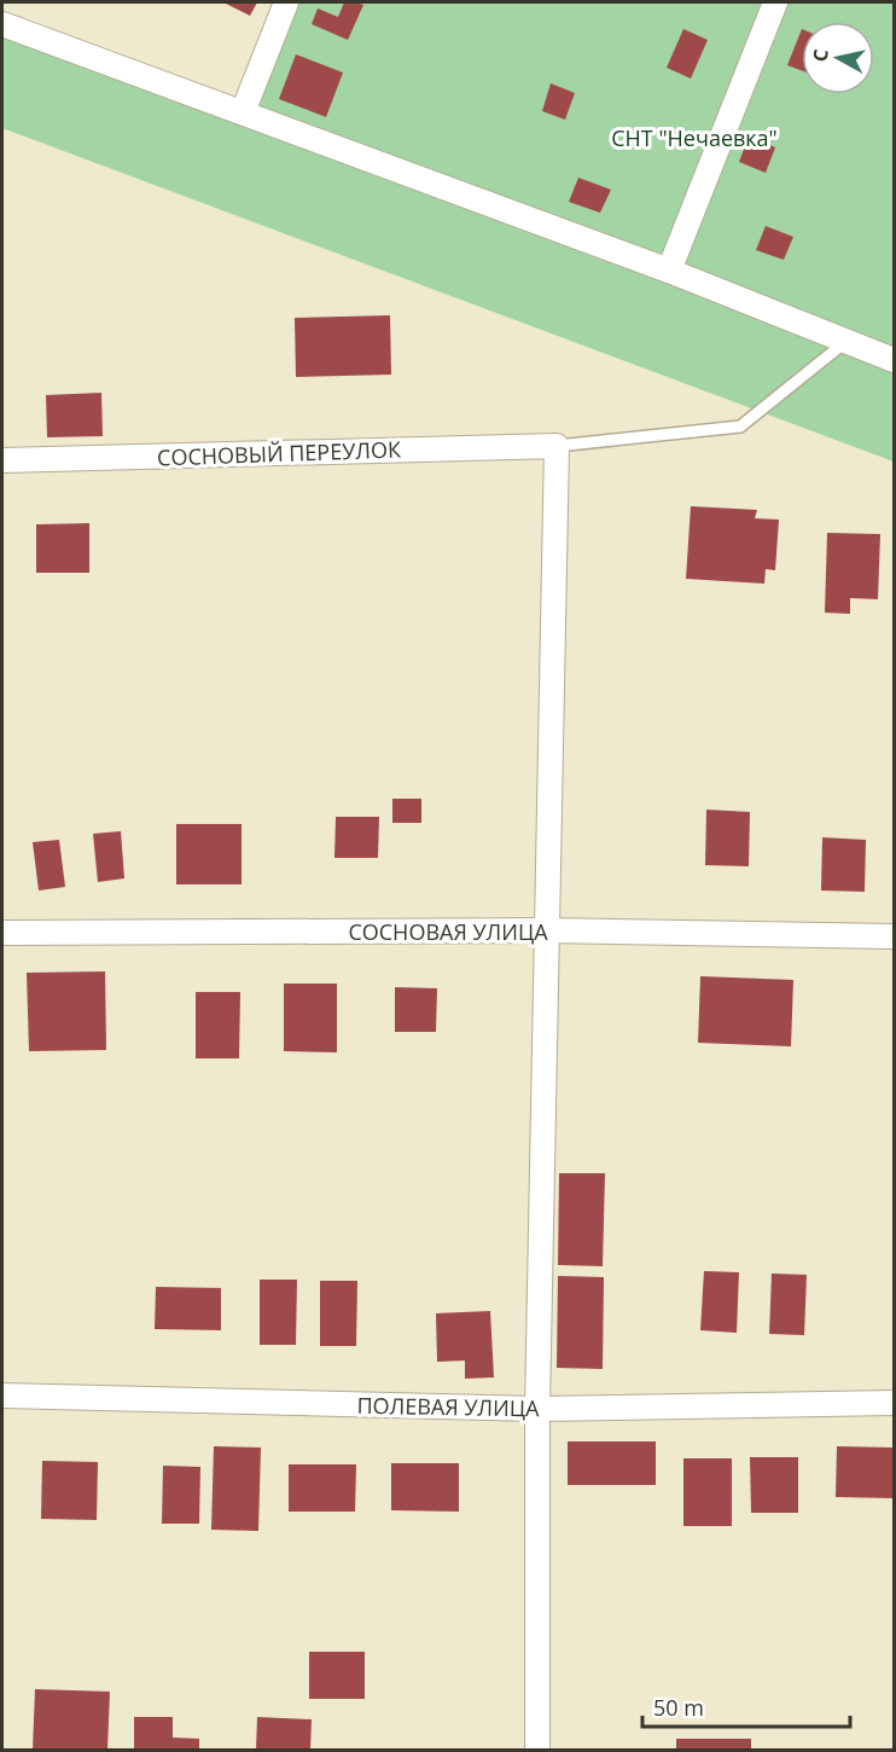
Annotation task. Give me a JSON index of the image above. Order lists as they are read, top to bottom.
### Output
{
  "streets": {
    "street": ["СОСНОВЫЙ ПЕРЕУЛОК", "СОСНОВАЯ УЛИЦА", "ПОЛЕВАЯ УЛИЦА"]
  },
  "parks": ["СНТ \"Нечаевка\""],
  "scale_bar": "50 m",
  "north": "left"
}
